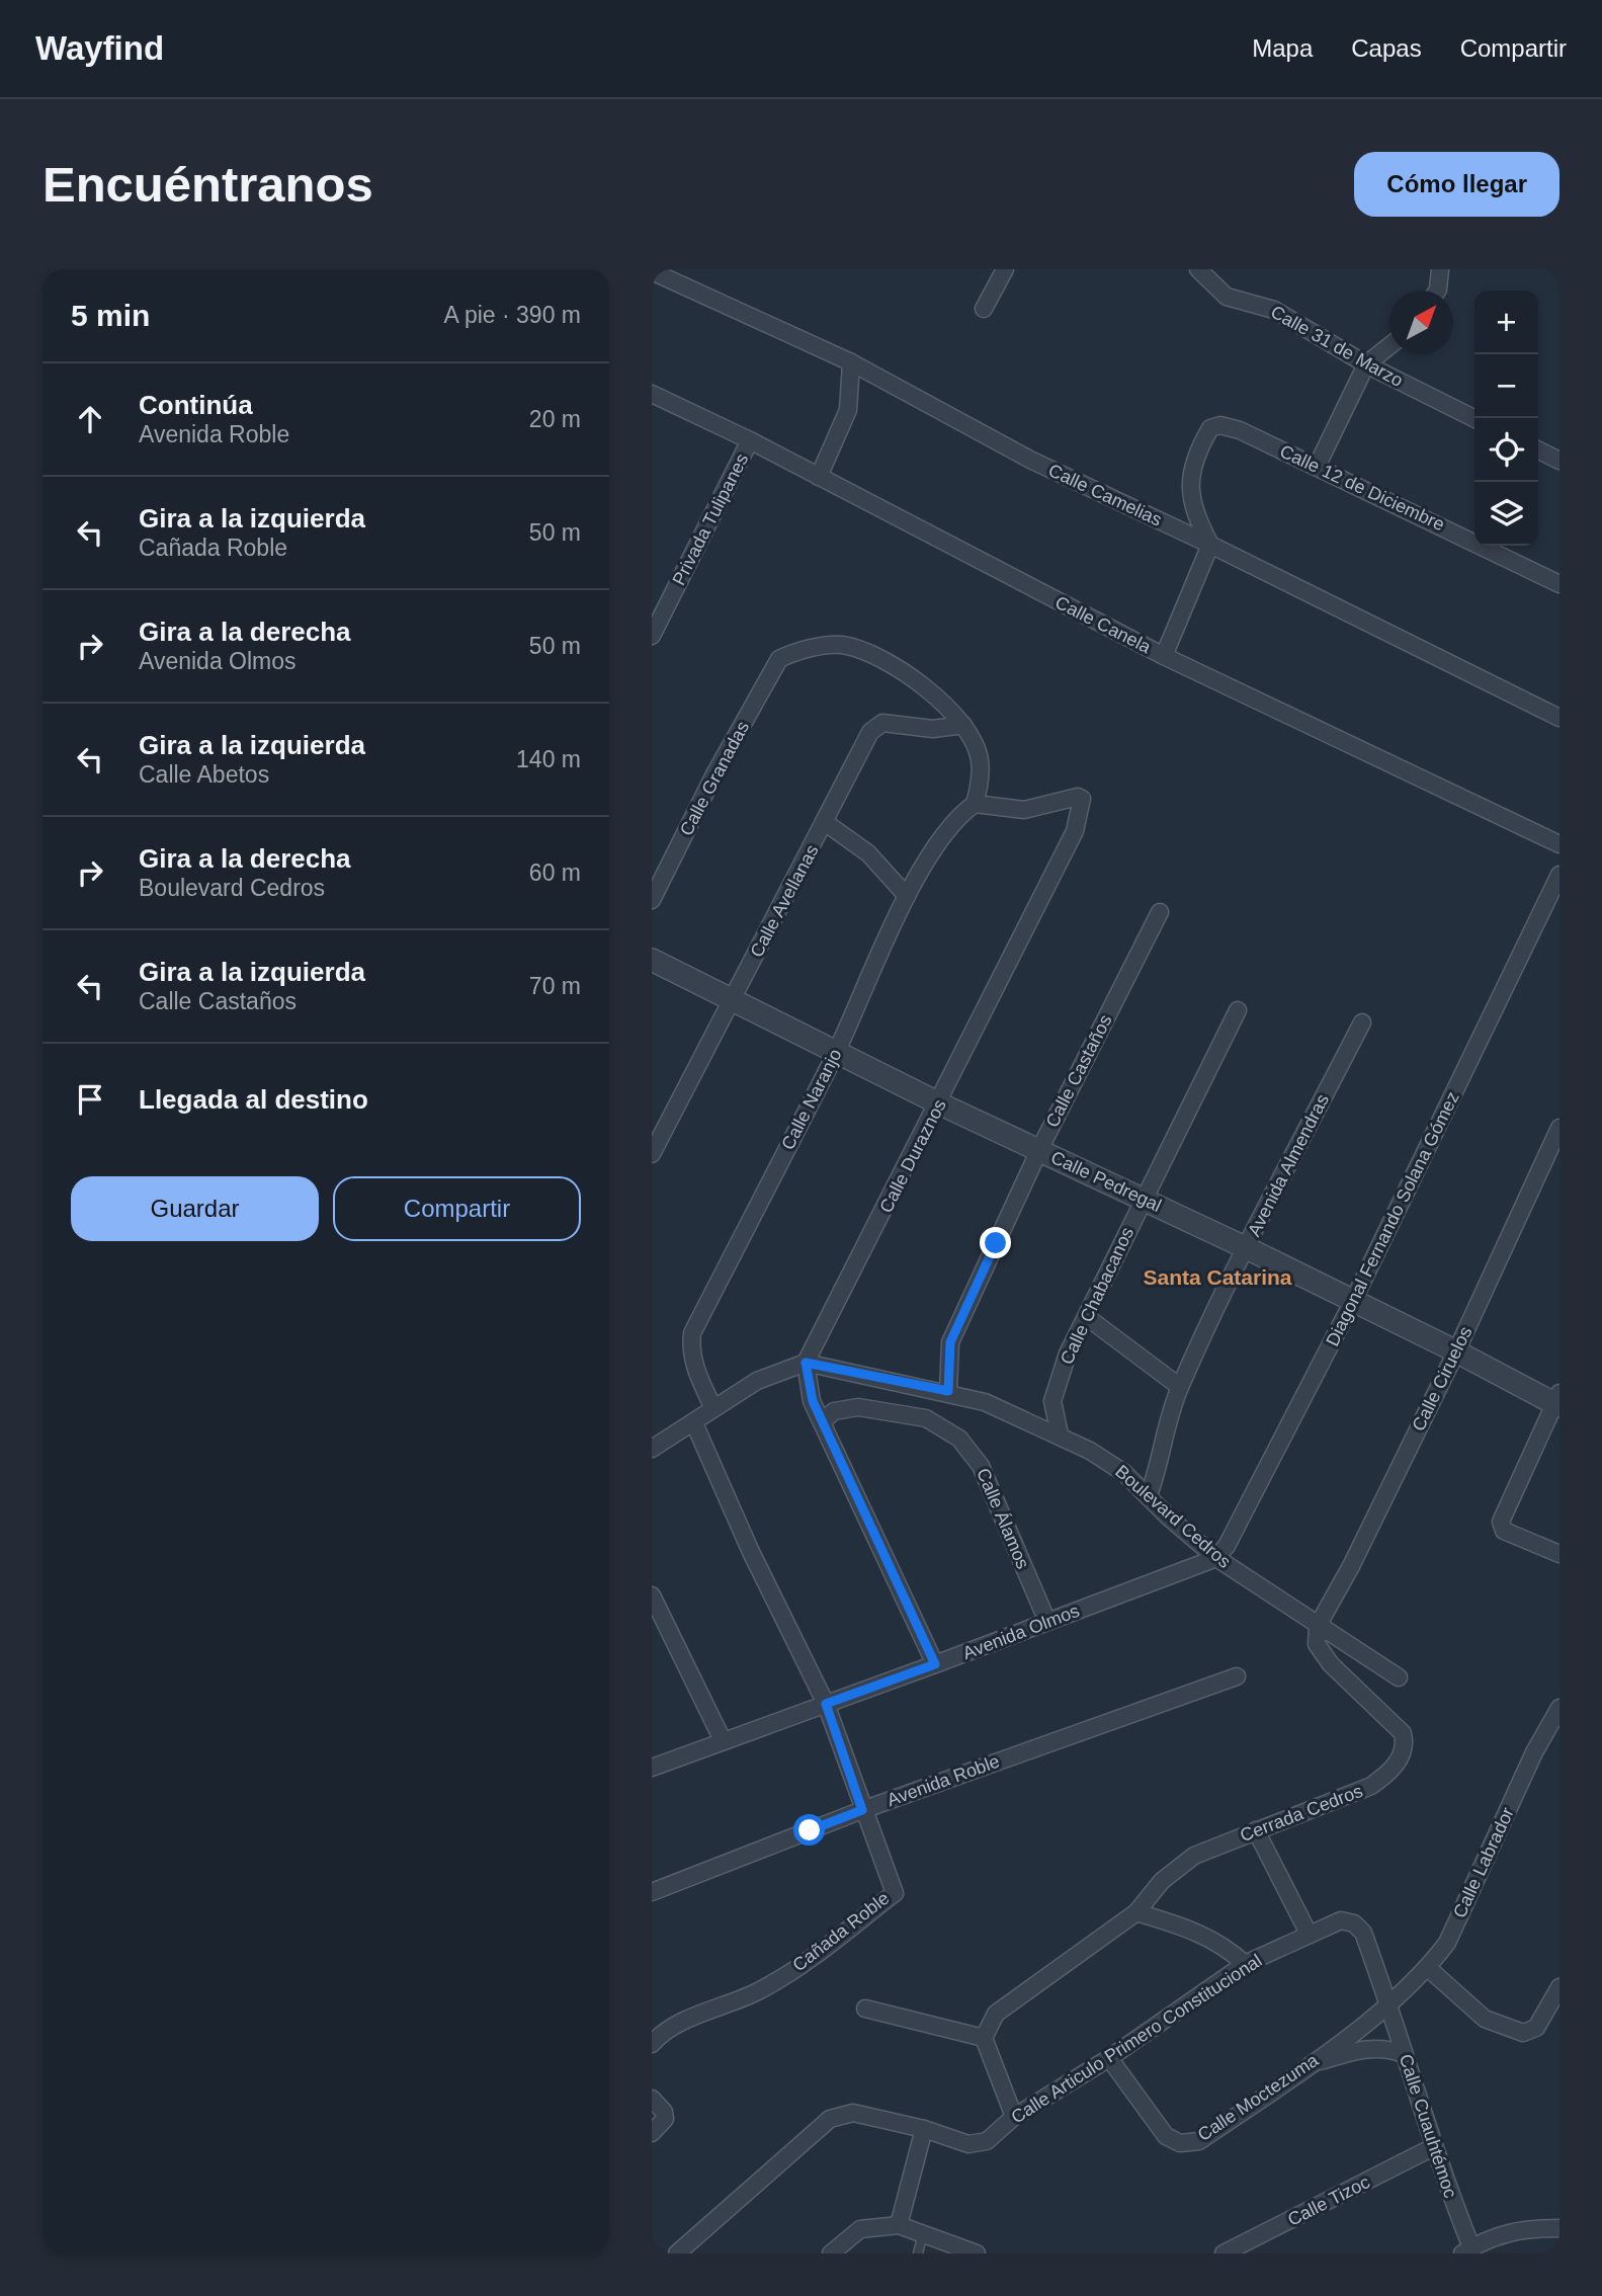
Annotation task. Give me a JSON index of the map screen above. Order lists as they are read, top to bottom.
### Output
{
  "streets": {
    "street": [
      "Calle 31 de Marzo",
      "Calle 12 de Diciembre",
      "Calle Camelias",
      "Privada Tulipanes",
      "Calle Canela",
      "Calle Granadas",
      "Calle Avellanas",
      "Calle Castaños",
      "Calle Naranjo",
      "Calle Duraznos",
      "Avenida Almendras",
      "Calle Pedregal",
      "Diagonal Fernando Solana Gómez",
      "Calle Chabacanos",
      "Calle Ciruelos",
      "Boulevard Cedros",
      "Calle Álamos",
      "Avenida Olmos",
      "Avenida Roble",
      "Cerrada Cedros",
      "Calle Labrador",
      "Cañada Roble",
      "Calle Articulo Primero Constitucional",
      "Calle Moctezuma",
      "Calle Cuauhtémoc",
      "Calle Tizoc"
    ]
  },
  "crossings": [
    ["Calle 12 de Diciembre", "Calle Camelias"],
    ["Privada Tulipanes", "Calle Canela"],
    ["Calle Granadas", "Calle Avellanas"],
    ["Calle Avellanas", "Calle Pedregal"],
    ["Calle Castaños", "Calle Pedregal"],
    ["Calle Castaños", "Boulevard Cedros"],
    ["Calle Naranjo", "Calle Duraznos"],
    ["Calle Naranjo", "Calle Pedregal"],
    ["Calle Duraznos", "Calle Pedregal"],
    ["Calle Duraznos", "Boulevard Cedros"],
    ["Avenida Almendras", "Calle Pedregal"],
    ["Avenida Almendras", "Boulevard Cedros"],
    ["Calle Pedregal", "Diagonal Fernando Solana Gómez"],
    ["Calle Pedregal", "Calle Chabacanos"],
    ["Calle Pedregal", "Calle Ciruelos"],
    ["Diagonal Fernando Solana Gómez", "Boulevard Cedros"],
    ["Diagonal Fernando Solana Gómez", "Avenida Olmos"],
    ["Calle Chabacanos", "Boulevard Cedros"],
    ["Calle Ciruelos", "Boulevard Cedros"],
    ["Calle Ciruelos", "Cerrada Cedros"],
    ["Boulevard Cedros", "Avenida Olmos"],
    ["Boulevard Cedros", "Cerrada Cedros"],
    ["Calle Álamos", "Avenida Olmos"],
    ["Avenida Olmos", "Cañada Roble"],
    ["Avenida Roble", "Cañada Roble"],
    ["Calle Labrador", "Calle Moctezuma"],
    ["Calle Labrador", "Calle Cuauhtémoc"],
    ["Calle Articulo Primero Constitucional", "Calle Moctezuma"],
    ["Calle Articulo Primero Constitucional", "Calle Cuauhtémoc"],
    ["Calle Moctezuma", "Calle Cuauhtémoc"],
    ["Calle Cuauhtémoc", "Calle Tizoc"]
  ],
  "districts": ["Santa Catarina"],
  "north": "top right",
  "page": {
    "header": "Wayfind",
    "nav": ["Mapa", "Capas", "Compartir"],
    "buttons": [
      "Cómo llegar",
      ["Guardar", "Compartir"]
    ],
    "title": "Encuéntranos",
    "heading": ["5 min", "A pie · 390 m"],
    "map_buttons": ["+", "−"],
    "list": [
      ["Continúa", "Avenida Roble", "20 m"],
      ["Gira a la izquierda", "Cañada Roble", "50 m"],
      ["Gira a la derecha", "Avenida Olmos", "50 m"],
      ["Gira a la izquierda", "Calle Abetos", "140 m"],
      ["Gira a la derecha", "Boulevard Cedros", "60 m"],
      ["Gira a la izquierda", "Calle Castaños", "70 m"],
      "Llegada al destino"
    ]
  }
}
